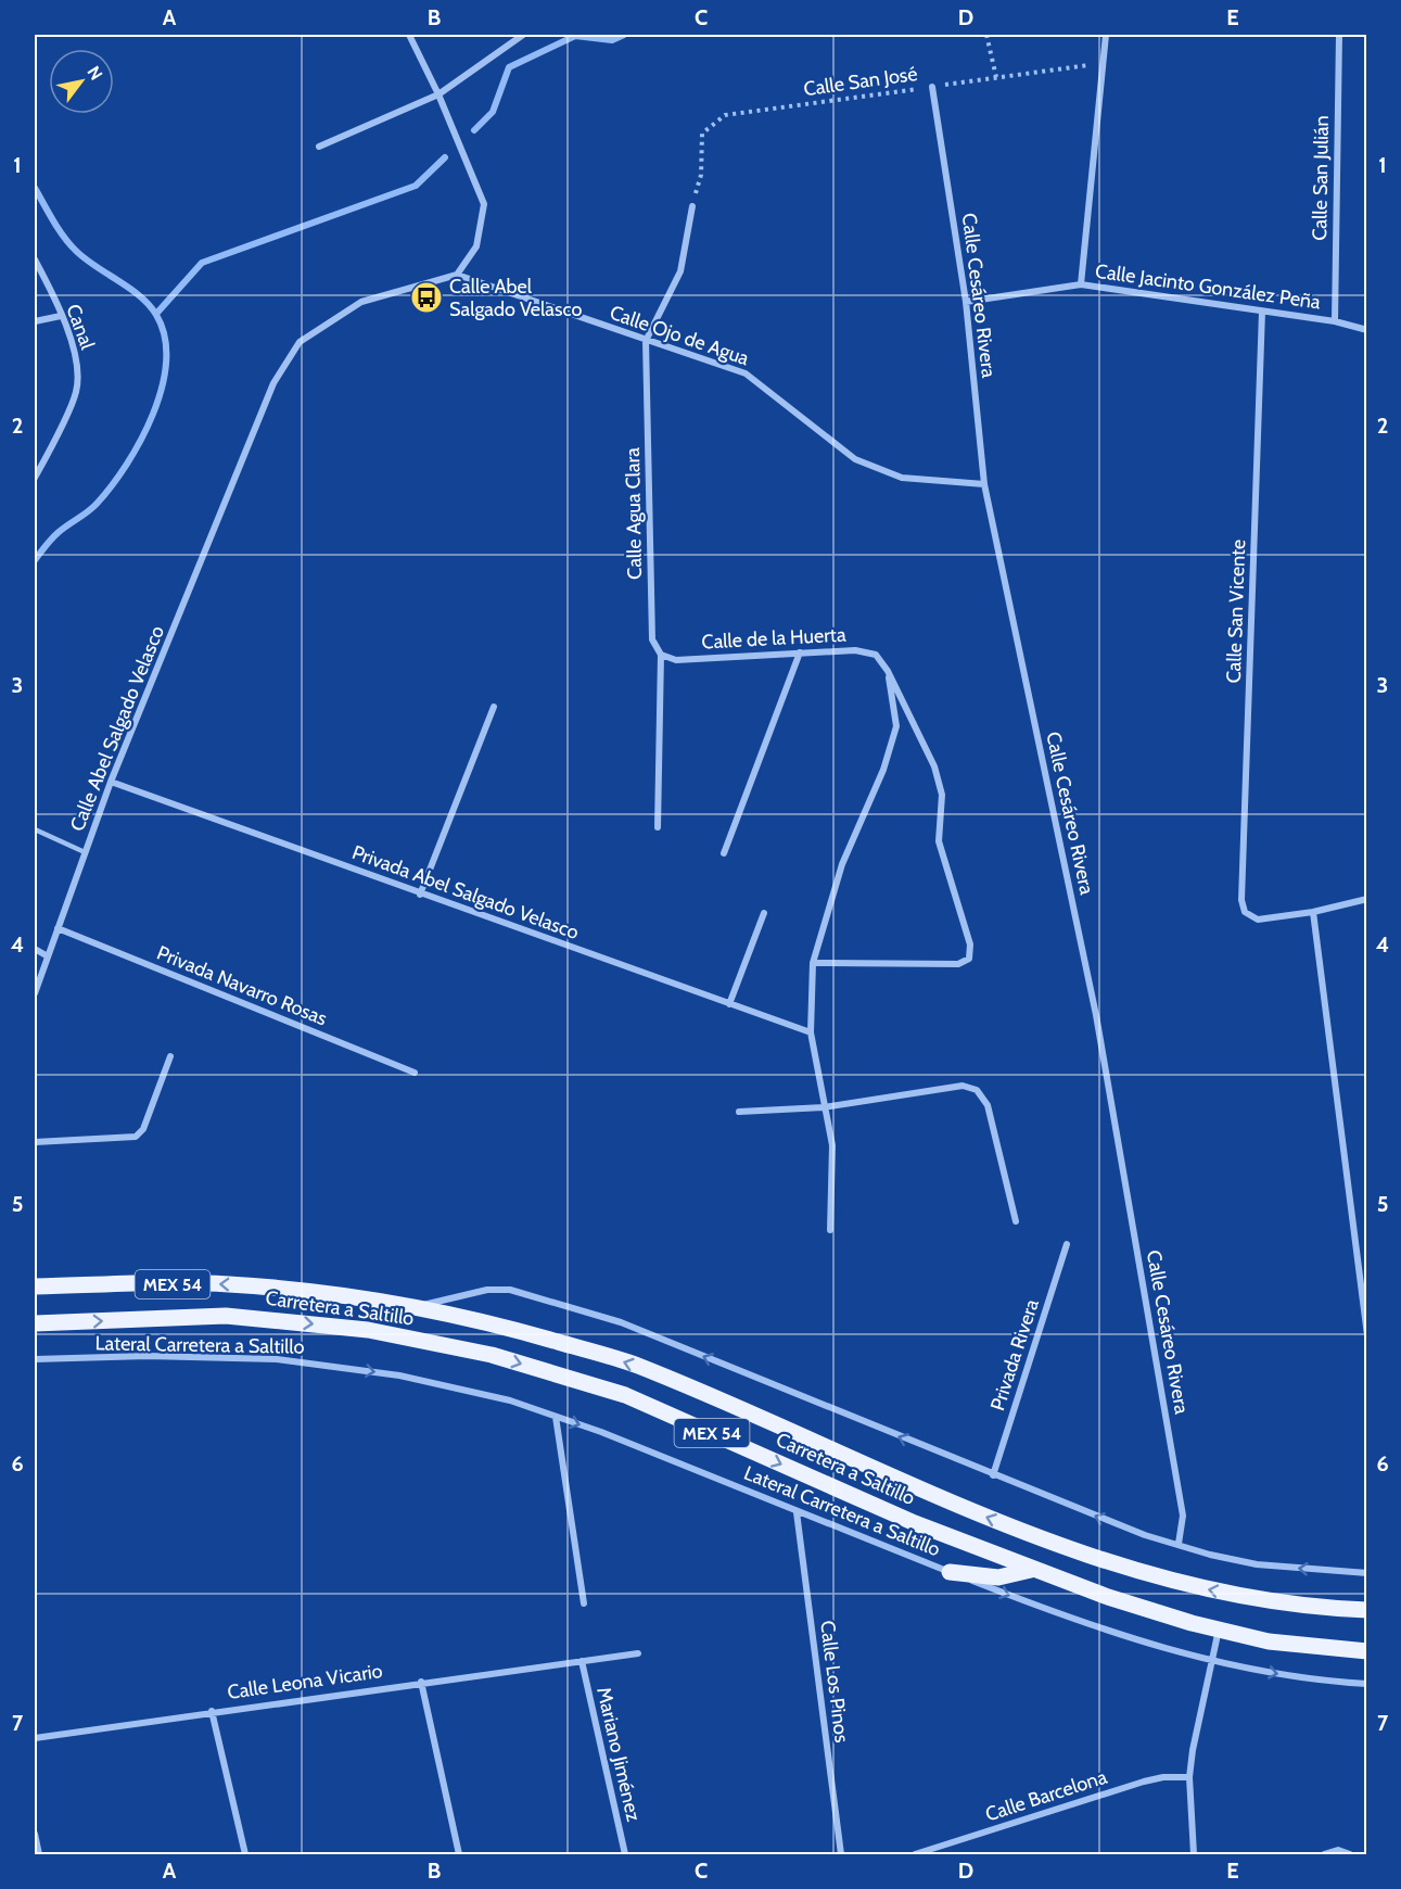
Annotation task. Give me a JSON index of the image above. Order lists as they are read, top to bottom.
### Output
{
  "streets": {
    "main road": ["MEX 54", "Carretera a Saltillo"],
    "street": [
      "Calle San Julián",
      "Calle Jacinto González Peña",
      "Calle Cesáreo Rivera",
      "Canal",
      "Calle Ojo de Agua",
      "Calle Agua Clara",
      "Calle San Vicente",
      "Calle de la Huerta",
      "Calle Abel Salgado Velasco",
      "Privada Abel Salgado Velasco",
      "Privada Navarro Rosas",
      "Lateral Carretera a Saltillo",
      "Privada Rivera",
      "Calle Leona Vicario",
      "Calle Los Pinos",
      "Mariano Jiménez",
      "Calle Barcelona"
    ],
    "path": ["Calle San José"]
  },
  "crossings": [
    ["Calle San José", "Calle Cesáreo Rivera"],
    ["Calle San José", "Calle Agua Clara"],
    ["Calle San Julián", "Calle Jacinto González Peña"],
    ["Calle Jacinto González Peña", "Calle Cesáreo Rivera"],
    ["Calle Jacinto González Peña", "Calle San Vicente"],
    ["Calle Cesáreo Rivera", "Calle Ojo de Agua"],
    ["Calle Ojo de Agua", "Calle Agua Clara"],
    ["Calle Ojo de Agua", "Calle Abel Salgado Velasco"],
    ["Calle Agua Clara", "Calle de la Huerta"],
    ["Calle Abel Salgado Velasco", "Privada Abel Salgado Velasco"],
    ["Calle Abel Salgado Velasco", "Privada Navarro Rosas"],
    ["Lateral Carretera a Saltillo", "Calle Los Pinos"],
    ["Calle Leona Vicario", "Mariano Jiménez"]
  ],
  "one_way": ["Lateral Carretera a Saltillo"],
  "places": {
    "bus stop": ["Calle Abel Salgado Velasco"]
  },
  "north": "top right",
  "grid": {
    "columns": [
      "A",
      "B",
      "C",
      "D",
      "E"
    ],
    "rows": [
      "1",
      "2",
      "3",
      "4",
      "5",
      "6",
      "7"
    ]
  }
}
